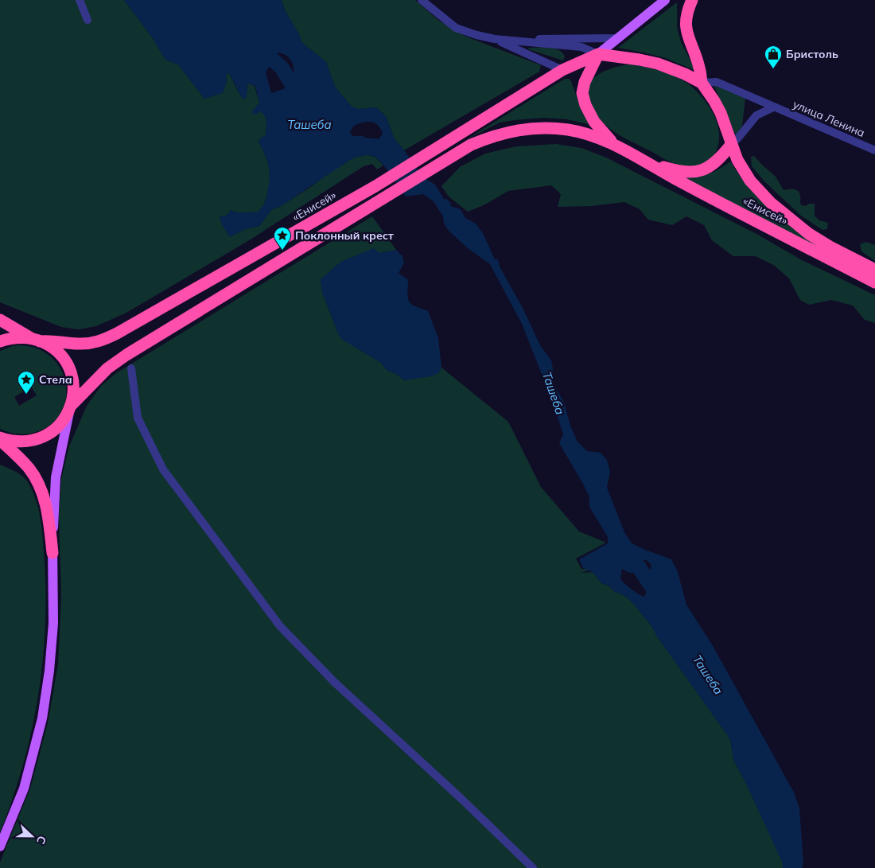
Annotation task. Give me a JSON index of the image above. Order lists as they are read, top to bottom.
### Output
{
  "streets": {
    "highway": ["«Енисей»"],
    "street": ["улица Ленина"]
  },
  "crossings": [
    ["улица Ленина", "«Енисей»"]
  ],
  "water": ["Ташеба"],
  "places": {
    "shop": ["Бристоль"],
    "place": ["Поклонный крест", "Стела"]
  },
  "north": "right"
}
